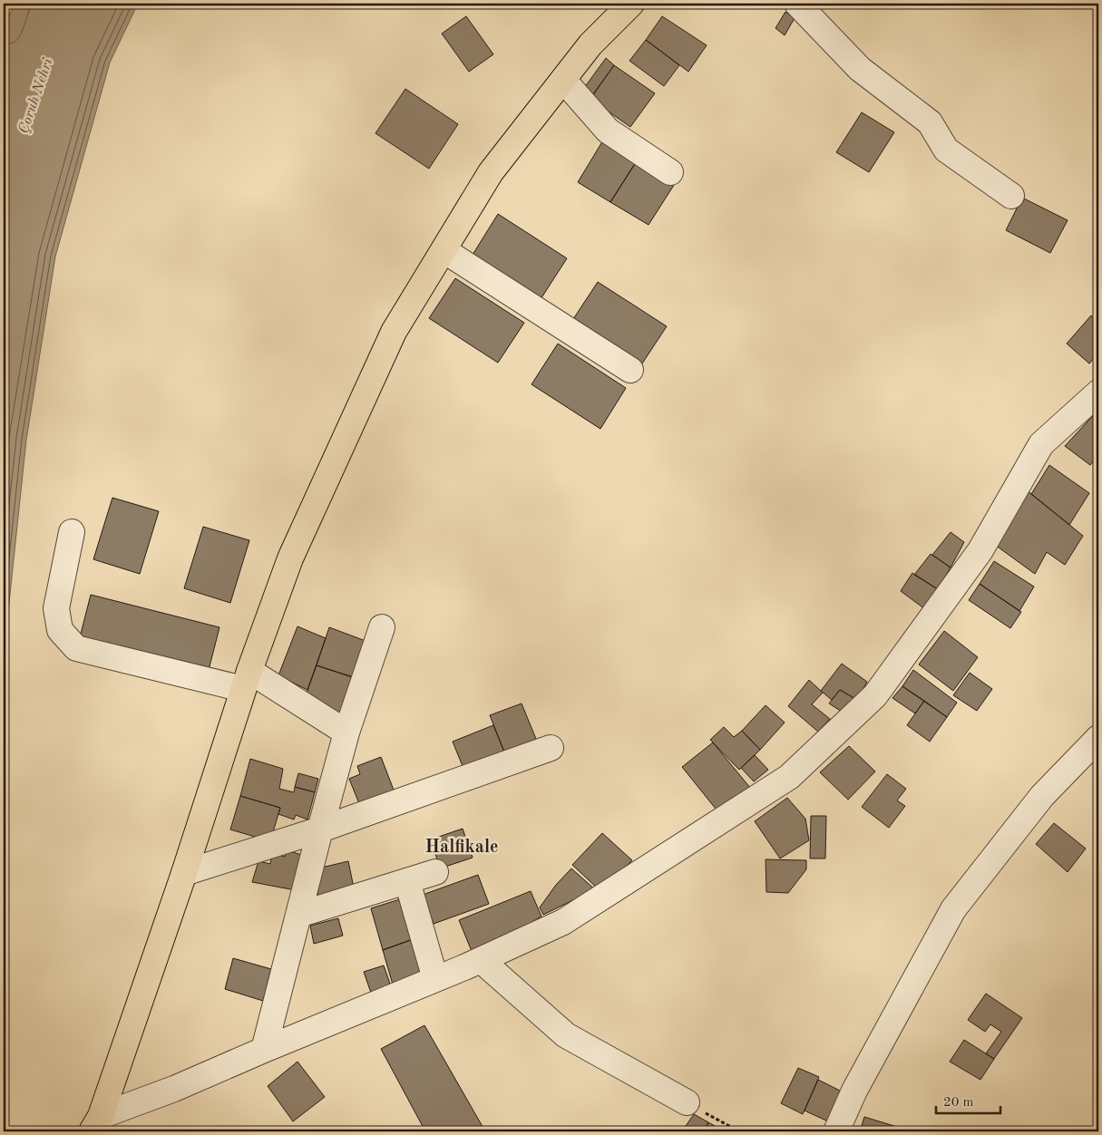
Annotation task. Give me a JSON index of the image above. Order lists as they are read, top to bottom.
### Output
{
  "districts": ["Halfikale"],
  "water": ["Çoruh Nehri"],
  "scale_bar": "20 m"
}
